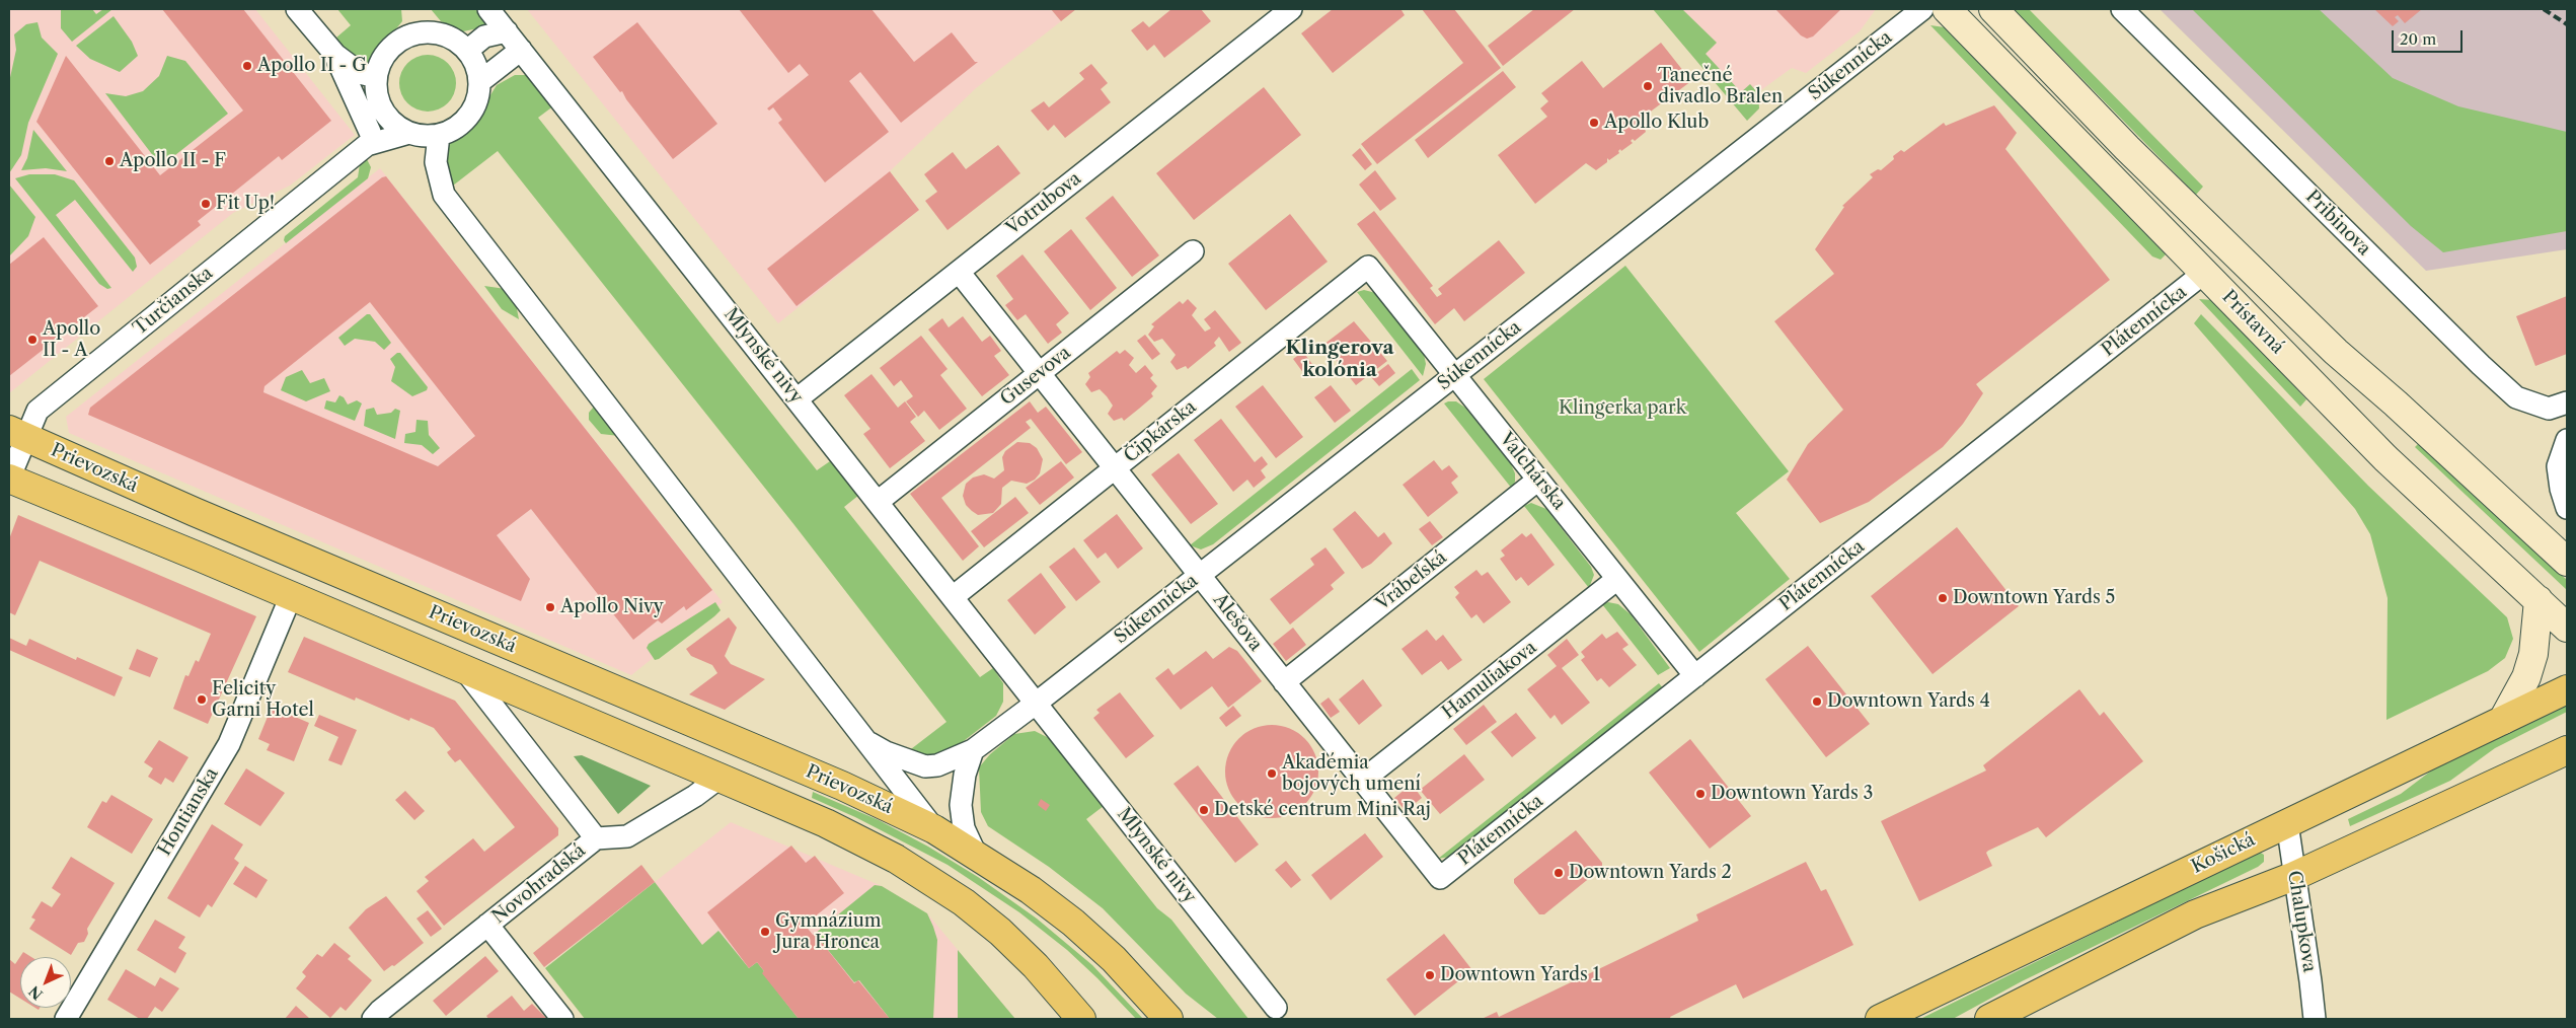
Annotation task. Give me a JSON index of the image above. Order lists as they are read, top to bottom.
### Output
{
  "streets": {
    "main road": ["Prístavná", "Prievozská", "Košická"],
    "street": [
      "Súkennícka",
      "Votrubova",
      "Pribinova",
      "Turčianska",
      "Plátennícka",
      "Mlynské nivy",
      "Gusevova",
      "Čipkárska",
      "Valchárska",
      "Vrábeľská",
      "Alešova",
      "Hamuliakova",
      "Hontianska",
      "Novohradská",
      "Chalupkova"
    ]
  },
  "crossings": [
    ["Súkennícka", "Mlynské nivy"],
    ["Súkennícka", "Valchárska"],
    ["Súkennícka", "Alešova"],
    ["Votrubova", "Mlynské nivy"],
    ["Votrubova", "Alešova"],
    ["Turčianska", "Prievozská"],
    ["Plátennícka", "Prístavná"],
    ["Plátennícka", "Valchárska"],
    ["Plátennícka", "Alešova"],
    ["Mlynské nivy", "Gusevova"],
    ["Mlynské nivy", "Čipkárska"],
    ["Gusevova", "Alešova"],
    ["Čipkárska", "Valchárska"],
    ["Čipkárska", "Alešova"],
    ["Valchárska", "Vrábeľská"],
    ["Valchárska", "Hamuliakova"],
    ["Vrábeľská", "Alešova"],
    ["Alešova", "Hamuliakova"],
    ["Košická", "Chalupkova"]
  ],
  "districts": ["Klingerova kolónia"],
  "parks": ["Klingerka park"],
  "places": [
    "Apollo II - G",
    "Tanečné divadlo Bralen",
    "Apollo Klub",
    "Apollo II - F",
    "Fit Up!",
    "Apollo II - A",
    "Downtown Yards 5",
    "Apollo Nivy",
    "Felicity Garni Hotel",
    "Downtown Yards 4",
    "Akadémia bojových umení",
    "Downtown Yards 3",
    "Detské centrum Mini Raj",
    "Downtown Yards 2",
    "Gymnázium Jura Hronca",
    "Downtown Yards 1"
  ],
  "scale_bar": "20 m",
  "north": "bottom left"
}
